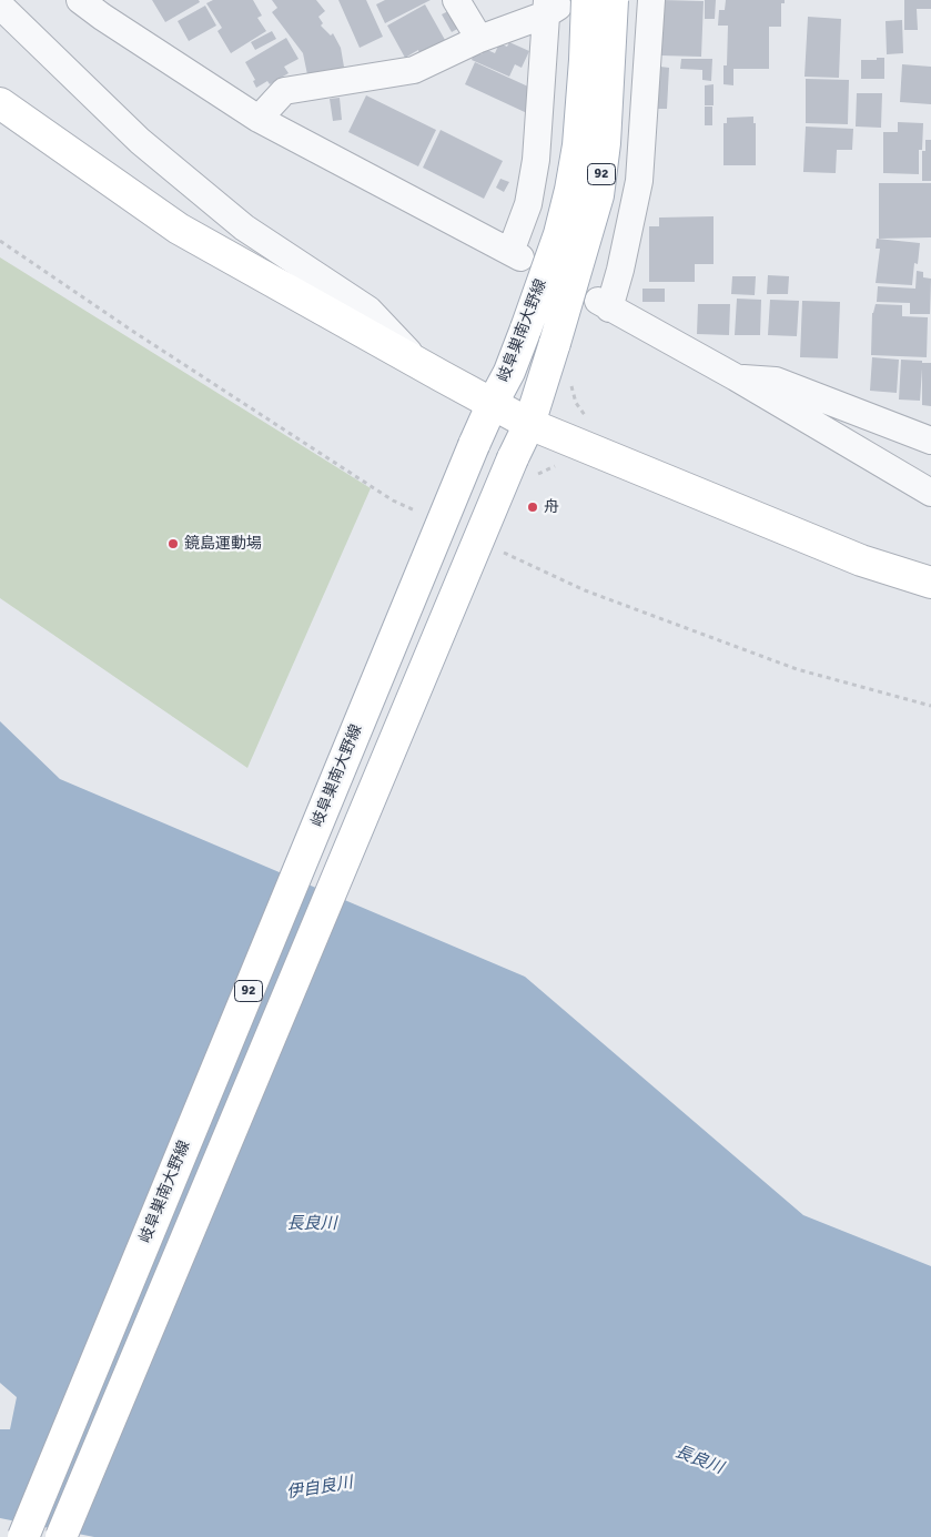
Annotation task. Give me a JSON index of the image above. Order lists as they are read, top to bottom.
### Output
{
  "streets": {
    "main road": ["92", "岐阜巣南大野線"]
  },
  "water": ["長良川", "伊自良川"],
  "places": ["舟", "鏡島運動場"]
}
